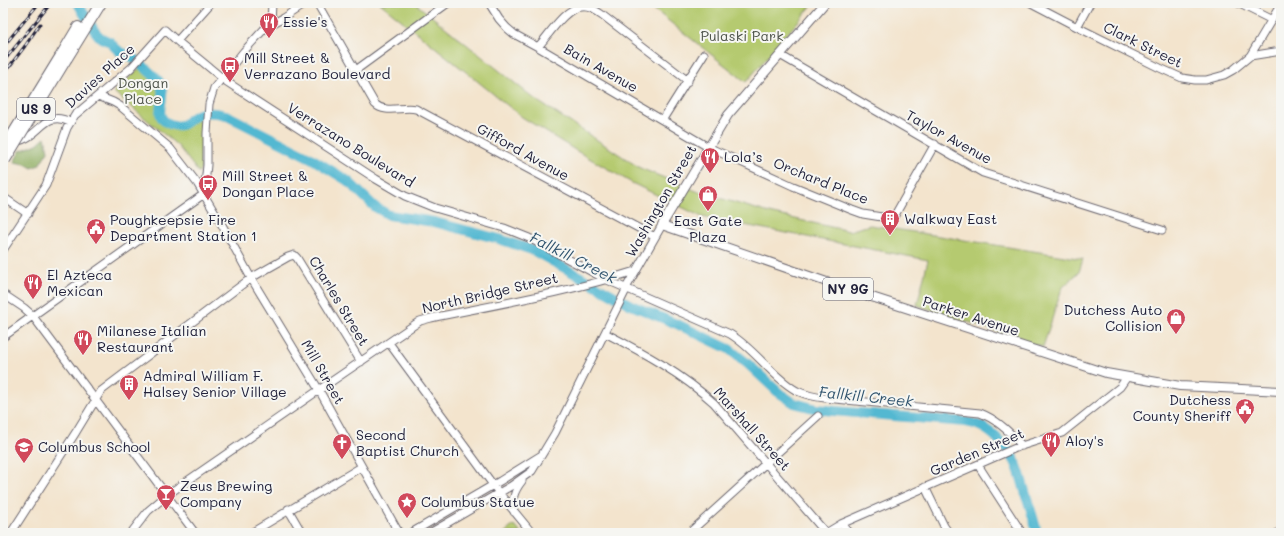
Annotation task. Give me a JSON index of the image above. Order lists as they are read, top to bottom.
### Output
{
  "streets": {
    "highway": ["US 9"],
    "main road": ["Washington Street", "NY 9G", "Parker Avenue"],
    "street": [
      "Clark Street",
      "Bain Avenue",
      "Davies Place",
      "Taylor Avenue",
      "Verrazano Boulevard",
      "Gifford Avenue",
      "Orchard Place",
      "North Bridge Street",
      "Charles Street",
      "Mill Street",
      "Marshall Street",
      "Garden Street"
    ]
  },
  "crossings": [
    ["Bain Avenue", "Orchard Place"],
    ["Bain Avenue", "Washington Street"],
    ["Taylor Avenue", "Orchard Place"],
    ["Taylor Avenue", "Washington Street"],
    ["Verrazano Boulevard", "Washington Street"],
    ["Verrazano Boulevard", "North Bridge Street"],
    ["Verrazano Boulevard", "Garden Street"],
    ["Gifford Avenue", "Washington Street"],
    ["Orchard Place", "Washington Street"],
    ["Washington Street", "North Bridge Street"],
    ["Washington Street", "Parker Avenue"],
    ["Washington Street", "Marshall Street"],
    ["North Bridge Street", "Charles Street"],
    ["North Bridge Street", "Mill Street"],
    ["Charles Street", "Mill Street"],
    ["Parker Avenue", "Garden Street"],
    ["Marshall Street", "Garden Street"]
  ],
  "water": ["Fallkill Creek"],
  "parks": ["Pulaski Park", "Dongan Place"],
  "places": {
    "restaurant": [
      "Essie's",
      "Lola’s",
      "El Azteca Mexican",
      "Milanese Italian Restaurant",
      "Aloy's"
    ],
    "bus stop": ["Mill Street & Verrazano Boulevard", "Mill Street & Dongan Place"],
    "shop": ["East Gate Plaza", "Dutchess Auto Collision"],
    "building": ["Walkway East", "Admiral William F. Halsey Senior Village"],
    "public building": ["Poughkeepsie Fire Department Station 1", "Dutchess County Sheriff"],
    "church": ["Second Baptist Church"],
    "school or university": ["Columbus School"],
    "bar": ["Zeus Brewing Company"],
    "place": ["Columbus Statue"]
  }
}
